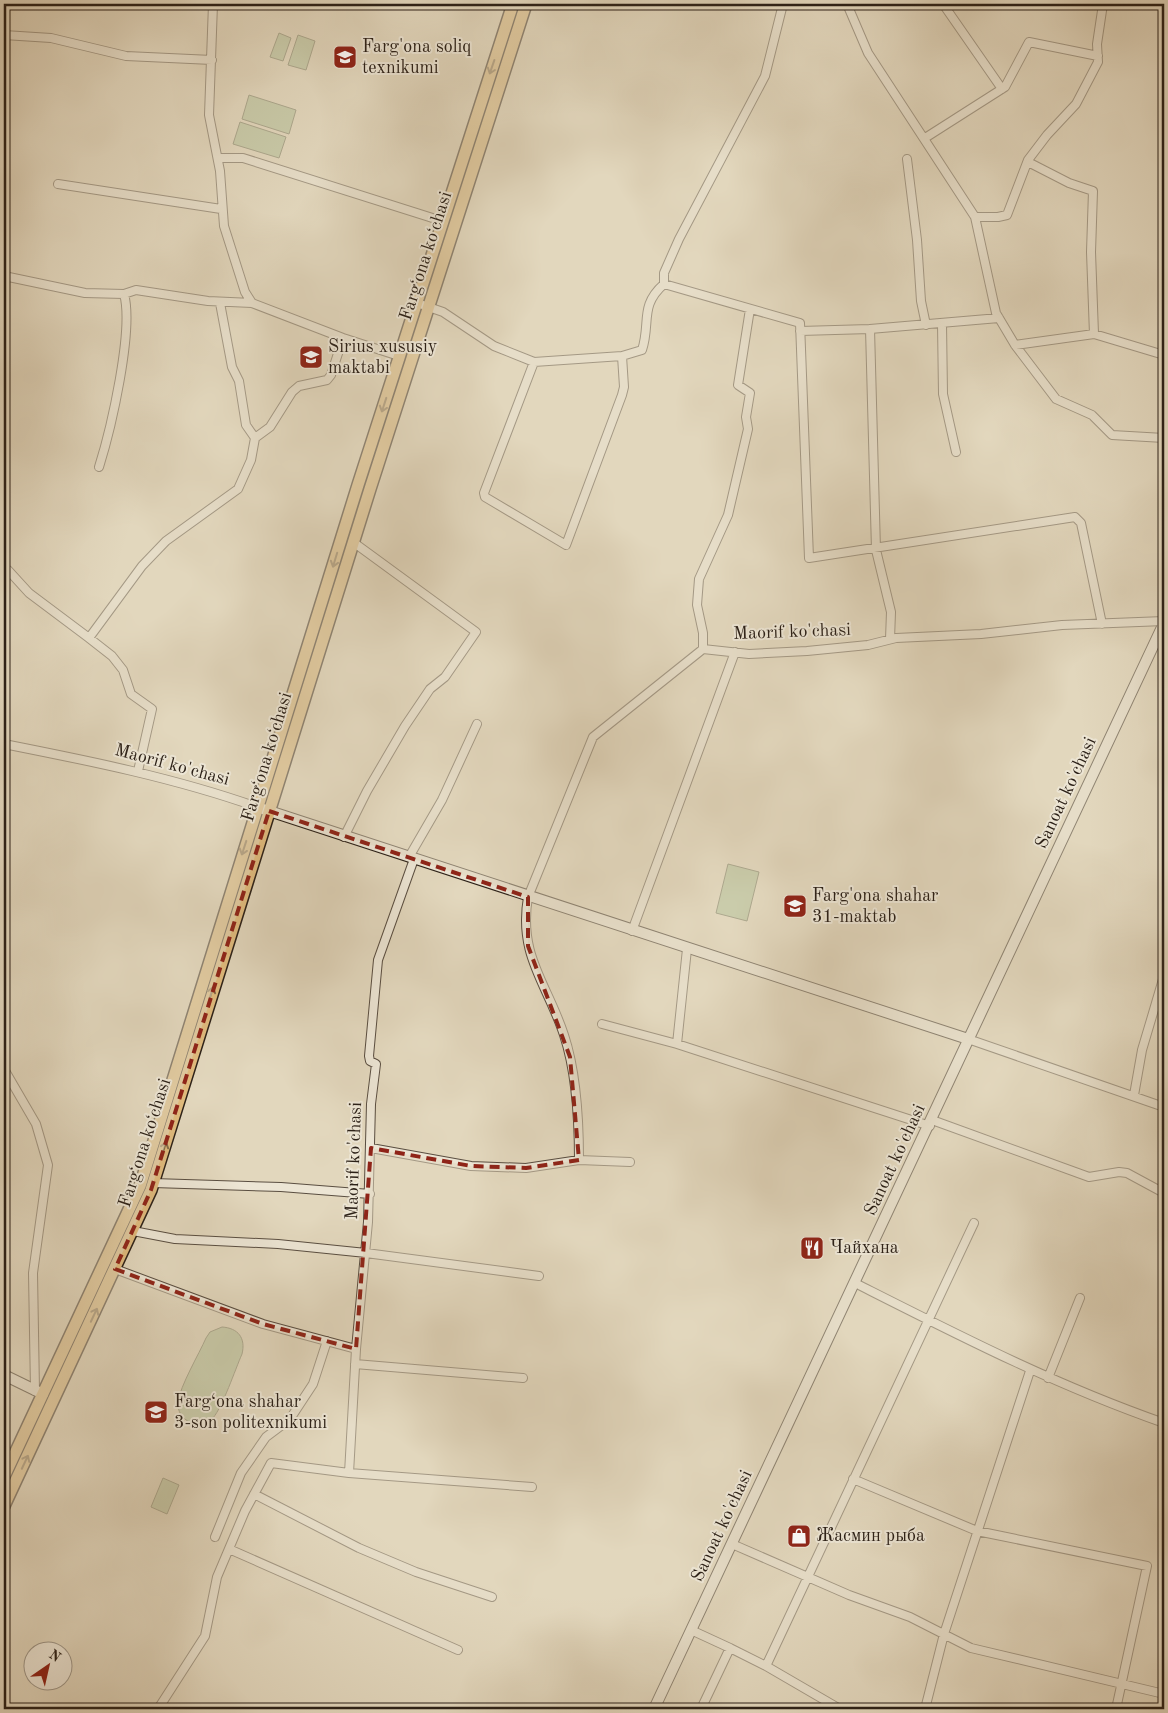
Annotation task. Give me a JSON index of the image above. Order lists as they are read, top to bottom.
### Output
{
  "streets": {
    "main road": ["Fargʻona koʻchasi", "Maorif ko'chasi", "Sanoat ko'chasi"]
  },
  "crossings": [
    ["Fargʻona koʻchasi", "Maorif ko'chasi"],
    ["Maorif ko'chasi", "Sanoat ko'chasi"]
  ],
  "places": {
    "school or university": [
      "Farg'ona soliq texnikumi",
      "Sirius xususiy maktabi",
      "Farg'ona shahar 31-maktab",
      "Farg‘ona shahar 3-son politexnikumi"
    ],
    "restaurant": ["Чайхана"],
    "shop": ["Жасмин рыба"]
  },
  "north": "top right"
}
